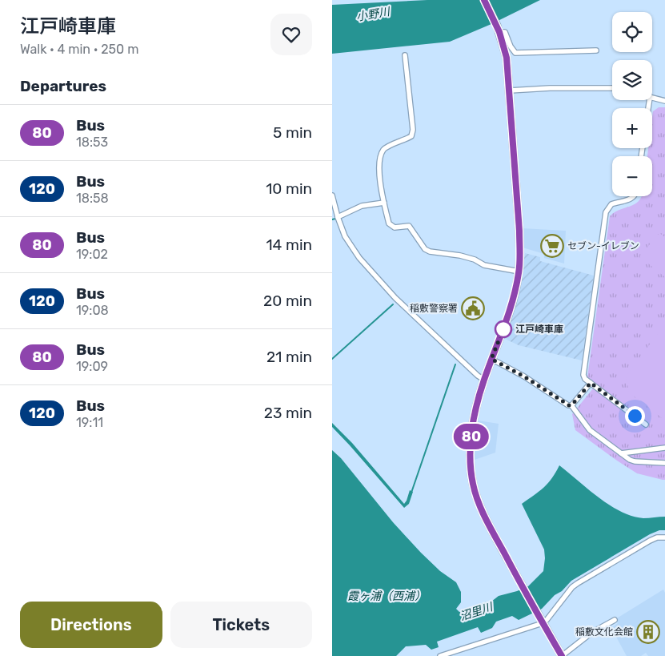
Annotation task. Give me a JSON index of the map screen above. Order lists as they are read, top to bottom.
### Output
{
  "water": ["小野川", "霞ヶ浦（西浦）", "沼里川"],
  "places": {
    "supermarket": ["セブン-イレブン"],
    "public building": ["稲敷警察署"],
    "other": ["江戸崎車庫"],
    "building": ["稲敷文化会館"]
  },
  "lines": ["bus line 80"],
  "page": {
    "heading": [
      ["江戸崎車庫", "Walk · 4 min · 250 m"],
      "Departures"
    ],
    "on_map": "80",
    "map_buttons": ["+", "−"],
    "list": [
      {
        "mark": "80",
        "name": "Bus",
        "note": "18:53",
        "value": "5 min"
      },
      {
        "mark": "120",
        "name": "Bus",
        "note": "18:58",
        "value": "10 min"
      },
      {
        "mark": "80",
        "name": "Bus",
        "note": "19:02",
        "value": "14 min"
      },
      {
        "mark": "120",
        "name": "Bus",
        "note": "19:08",
        "value": "20 min"
      },
      {
        "mark": "80",
        "name": "Bus",
        "note": "19:09",
        "value": "21 min"
      },
      {
        "mark": "120",
        "name": "Bus",
        "note": "19:11",
        "value": "23 min"
      }
    ],
    "buttons": ["Directions", "Tickets"]
  }
}
